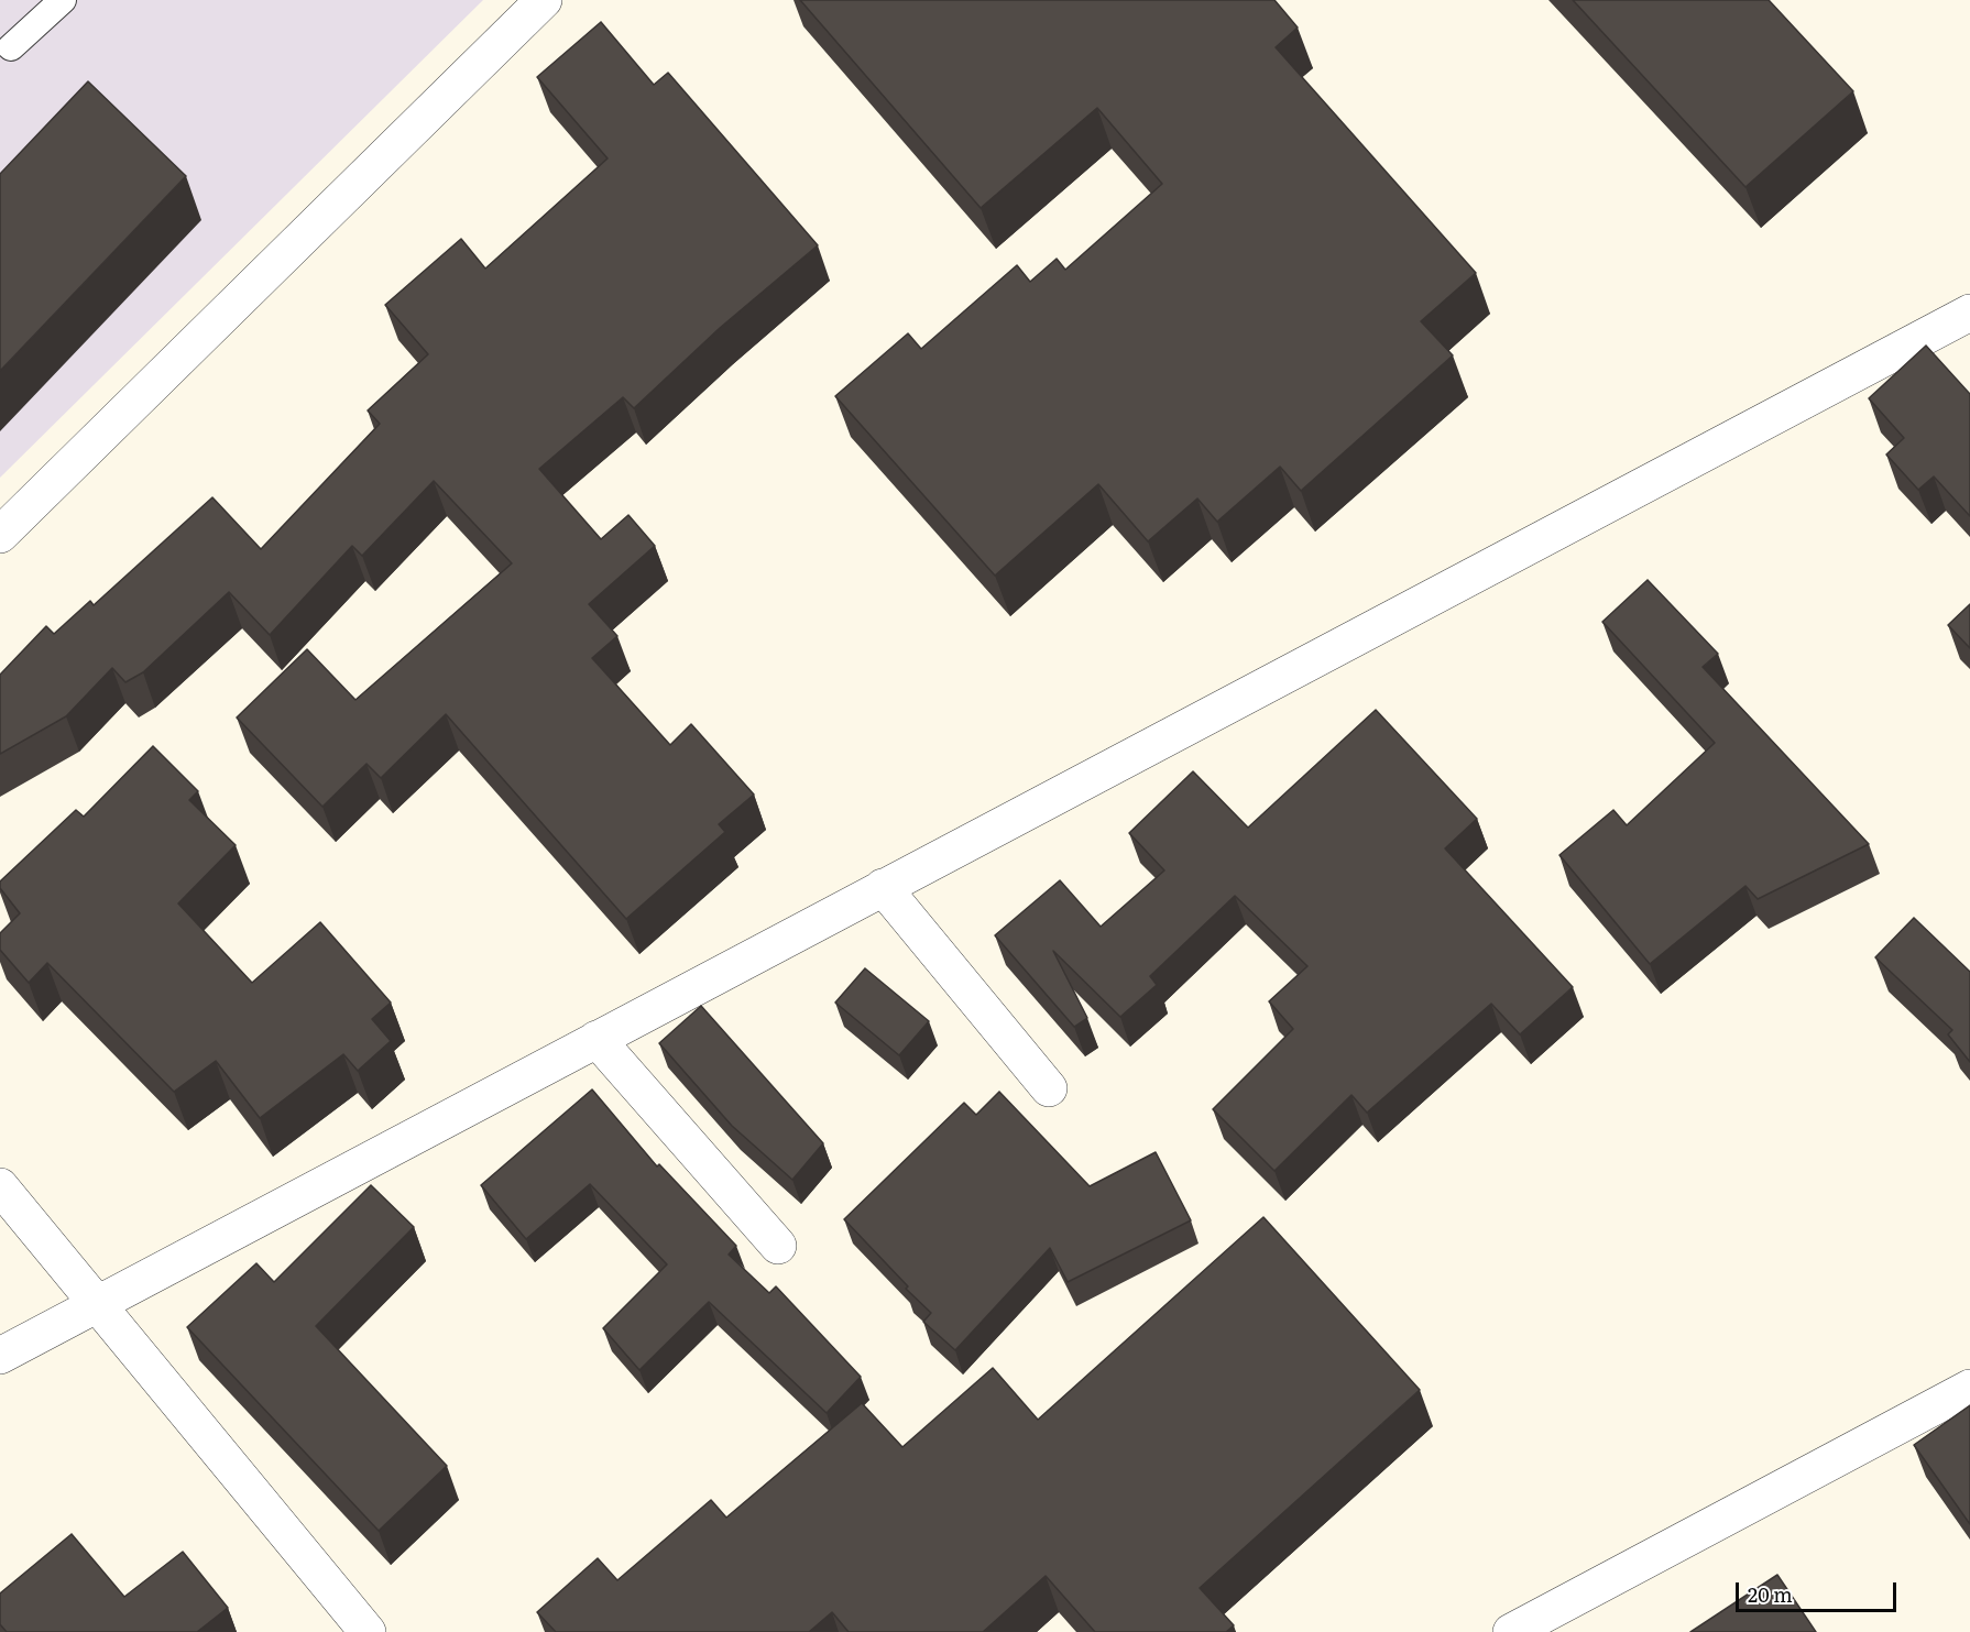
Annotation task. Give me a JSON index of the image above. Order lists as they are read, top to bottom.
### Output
{
  "scale_bar": "20 m"
}
